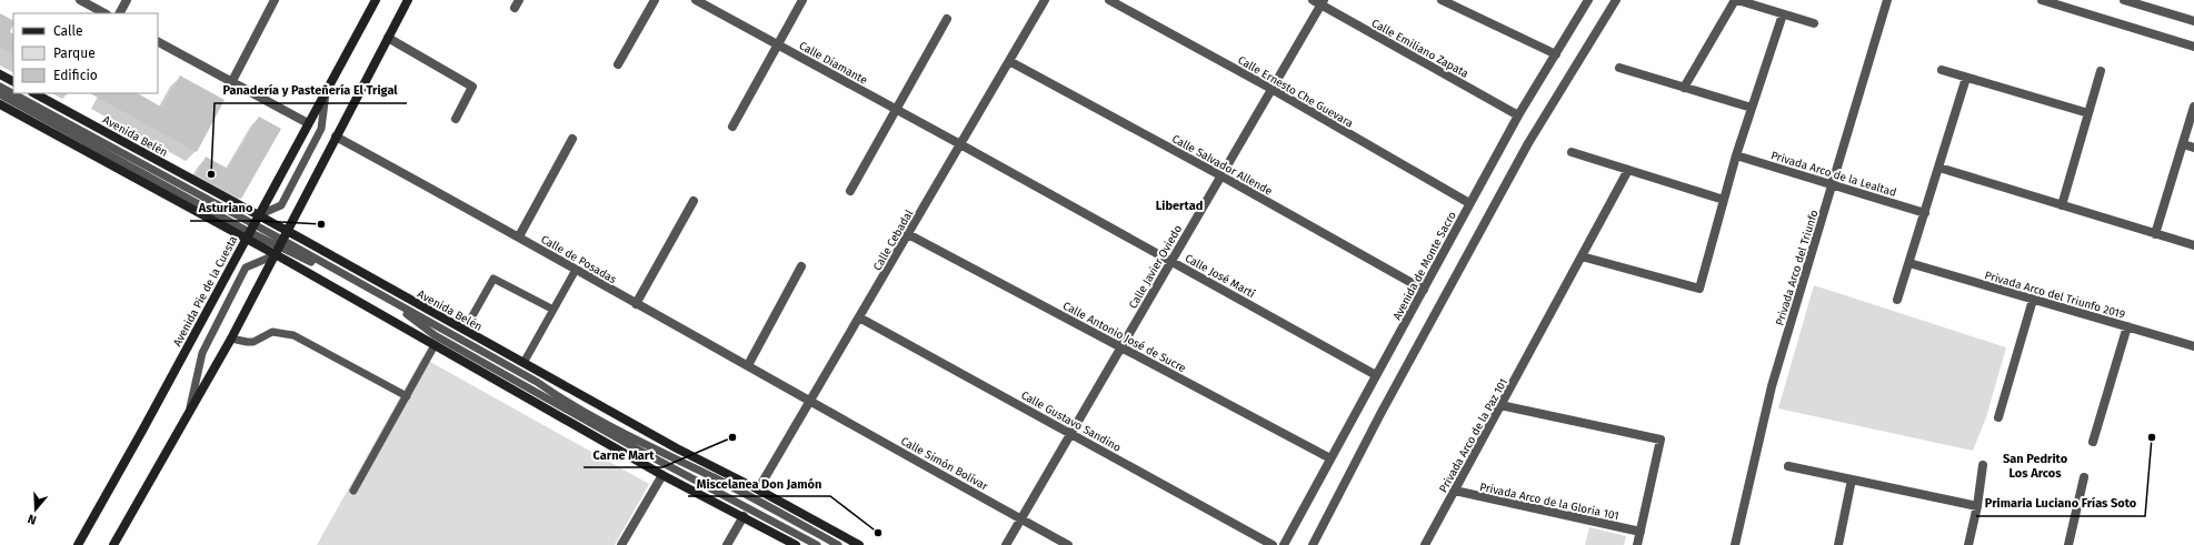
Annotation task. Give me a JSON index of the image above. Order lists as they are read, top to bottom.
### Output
{
  "streets": {
    "main road": ["Avenida Belén", "Avenida Pie de la Cuesta"],
    "street": [
      "Calle Emiliano Zapata",
      "Calle Diamante",
      "Calle Ernesto Che Guevara",
      "Calle Salvador Allende",
      "Privada Arco de la Lealtad",
      "Calle Cebadal",
      "Calle de Posadas",
      "Avenida de Monte Sacro",
      "Calle Javier Oviedo",
      "Privada Arco del Triunfo",
      "Calle José Martí",
      "Privada Arco del Triunfo 2019",
      "Calle Antonio José de Sucre",
      "Calle Gustavo Sandino",
      "Privada Arco de la Paz 101",
      "Calle Simón Bolívar",
      "Privada Arco de la Gloria 101"
    ]
  },
  "crossings": [
    ["Calle Emiliano Zapata", "Avenida de Monte Sacro"],
    ["Calle Emiliano Zapata", "Calle Javier Oviedo"],
    ["Calle Diamante", "Calle Cebadal"],
    ["Calle Diamante", "Calle José Martí"],
    ["Calle Ernesto Che Guevara", "Avenida de Monte Sacro"],
    ["Calle Ernesto Che Guevara", "Calle Javier Oviedo"],
    ["Avenida Belén", "Calle Cebadal"],
    ["Avenida Belén", "Avenida Pie de la Cuesta"],
    ["Calle Salvador Allende", "Calle Cebadal"],
    ["Calle Salvador Allende", "Avenida de Monte Sacro"],
    ["Calle Salvador Allende", "Calle Javier Oviedo"],
    ["Privada Arco de la Lealtad", "Privada Arco del Triunfo"],
    ["Calle Cebadal", "Calle de Posadas"],
    ["Calle Cebadal", "Calle José Martí"],
    ["Calle Cebadal", "Calle Antonio José de Sucre"],
    ["Calle Cebadal", "Calle Gustavo Sandino"],
    ["Calle Cebadal", "Calle Simón Bolívar"],
    ["Calle de Posadas", "Calle Simón Bolívar"],
    ["Avenida de Monte Sacro", "Calle José Martí"],
    ["Avenida de Monte Sacro", "Calle Antonio José de Sucre"],
    ["Calle Javier Oviedo", "Calle José Martí"],
    ["Calle Javier Oviedo", "Calle Antonio José de Sucre"],
    ["Calle Javier Oviedo", "Calle Gustavo Sandino"],
    ["Calle Javier Oviedo", "Calle Simón Bolívar"],
    ["Privada Arco de la Paz 101", "Privada Arco de la Gloria 101"]
  ],
  "districts": ["Libertad", "San Pedrito Los Arcos"],
  "places": [
    "Panadería y Pasteñería El Trigal",
    "Asturiano",
    "Carne Mart",
    "Primaria Luciano Frías Soto",
    "Miscelanea Don Jamón"
  ],
  "legend": ["Calle", "Parque", "Edificio"],
  "north": "bottom"
}
